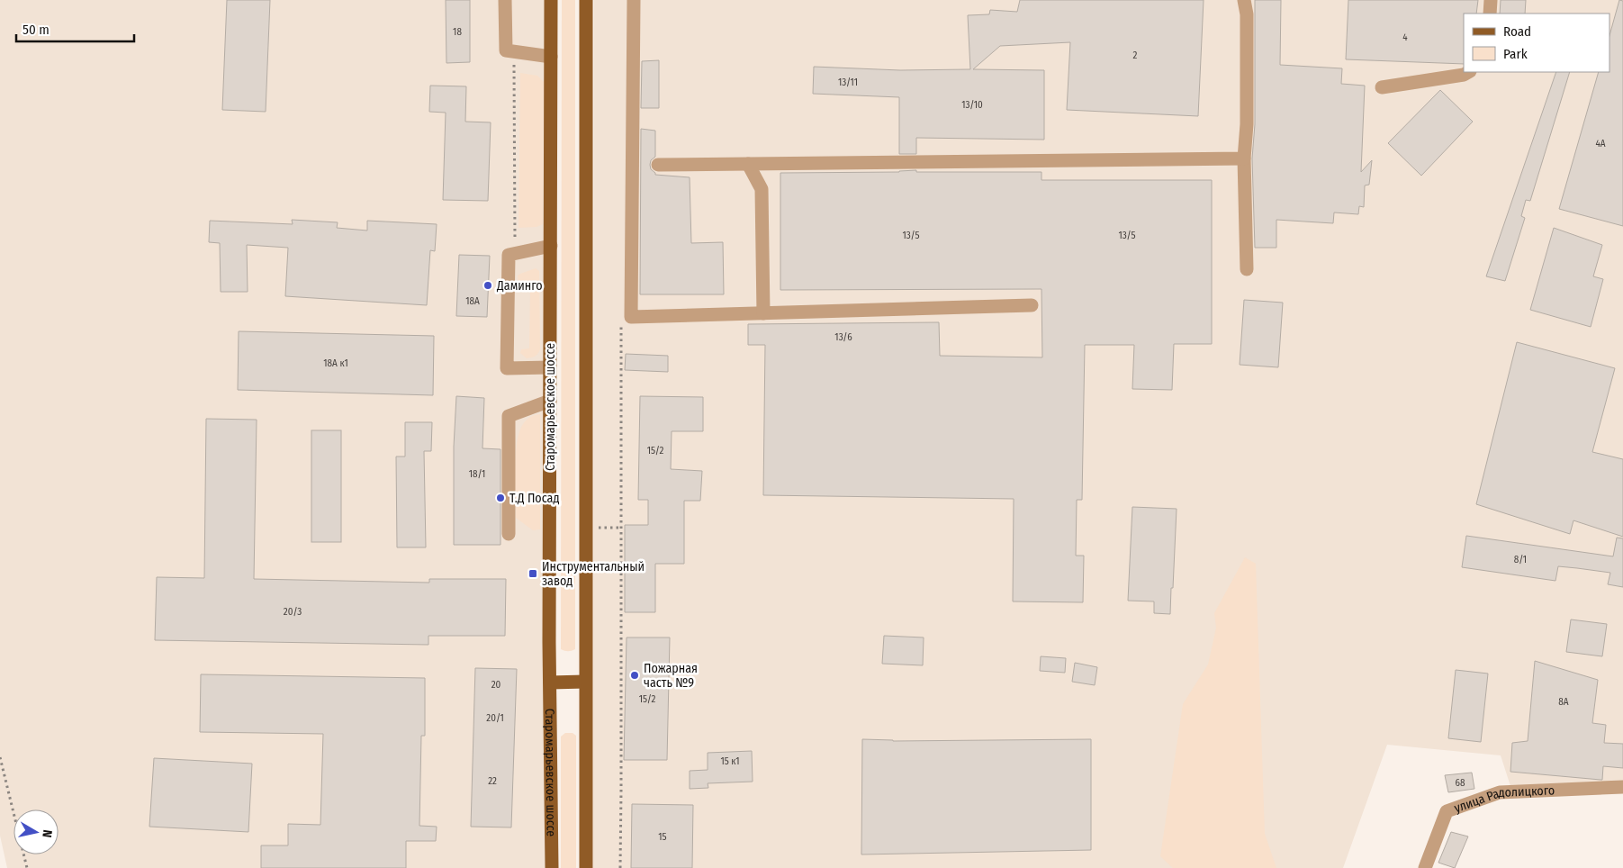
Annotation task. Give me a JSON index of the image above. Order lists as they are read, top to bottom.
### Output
{
  "streets": {
    "main road": ["Старомарьевское шоссе"],
    "street": ["улица Радолицкого"]
  },
  "places": {
    "other": ["Даминго", "Т.Д Посад", "Пожарная часть №9"],
    "transit": ["Инструментальный завод"]
  },
  "house_numbers": [
    "18",
    "4",
    "2",
    "13/11",
    "13/10",
    "4А",
    "13/5",
    "13/5",
    "18А",
    "13/6",
    "18А к1",
    "15/2",
    "18/1",
    "8/1",
    "20/3",
    "20",
    "15/2",
    "8А",
    "20/1",
    "15 к1",
    "22",
    "68",
    "15"
  ],
  "legend": ["Road", "Park"],
  "scale_bar": "50 m",
  "north": "right"
}
